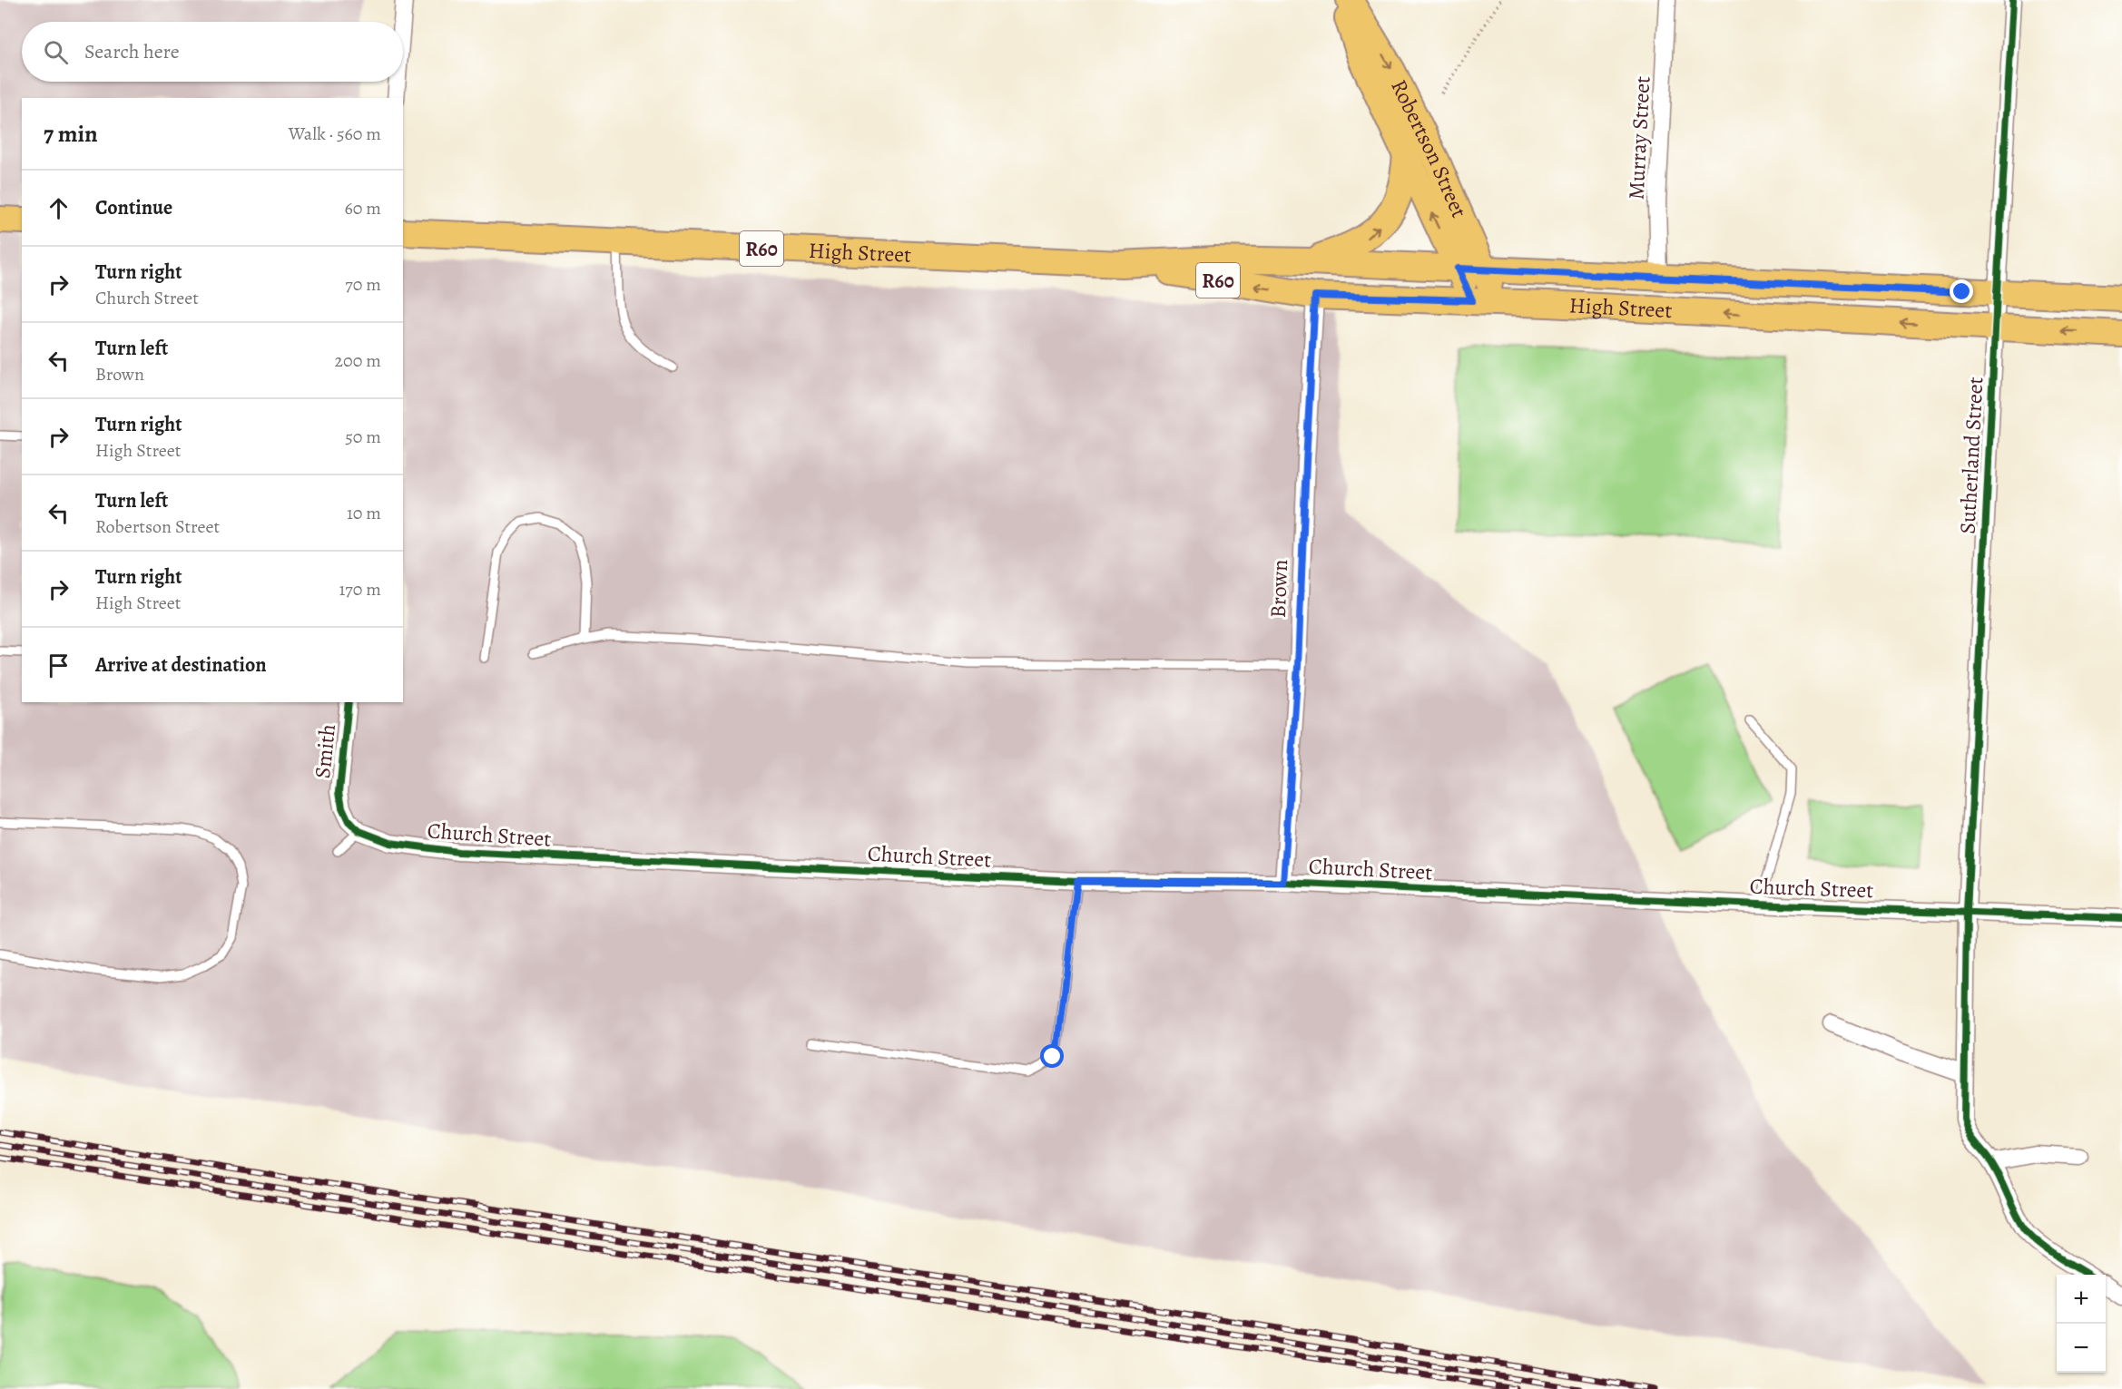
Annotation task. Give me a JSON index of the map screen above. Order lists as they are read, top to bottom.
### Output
{
  "streets": {
    "main road": ["Robertson Street", "R60", "High Street"],
    "street": [
      "Murray Street",
      "Sutherland Street",
      "Brown",
      "Smith",
      "Church Street"
    ]
  },
  "crossings": [
    ["Murray Street", "High Street"],
    ["Robertson Street", "High Street"],
    ["High Street", "Sutherland Street"],
    ["High Street", "Brown"],
    ["Sutherland Street", "Church Street"],
    ["Brown", "Church Street"],
    ["Smith", "Church Street"]
  ],
  "page": {
    "search": "Search here",
    "heading": ["7 min", "Walk · 560 m"],
    "list": [
      ["Continue", "60 m"],
      ["Turn right", "Church Street", "70 m"],
      ["Turn left", "Brown", "200 m"],
      ["Turn right", "High Street", "50 m"],
      ["Turn left", "Robertson Street", "10 m"],
      ["Turn right", "High Street", "170 m"],
      "Arrive at destination"
    ],
    "map_buttons": ["+", "−"]
  }
}
